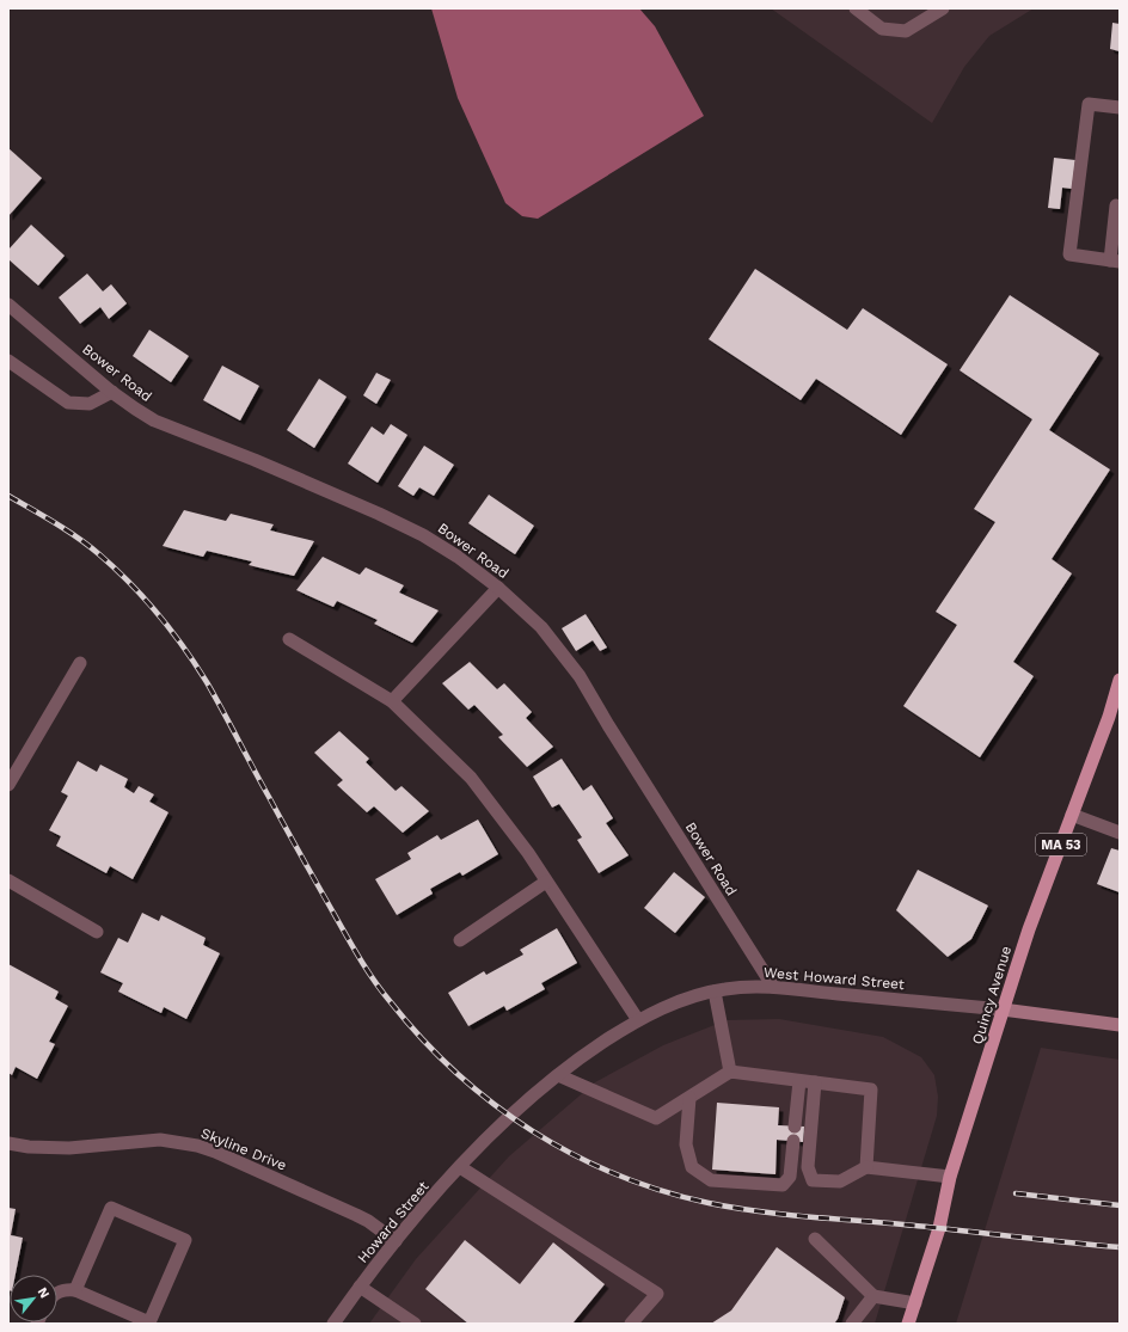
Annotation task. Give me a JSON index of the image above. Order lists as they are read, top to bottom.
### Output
{
  "streets": {
    "main road": ["MA 53", "Quincy Avenue"],
    "street": [
      "Bower Road",
      "West Howard Street",
      "Skyline Drive",
      "Howard Street"
    ]
  },
  "crossings": [
    ["Bower Road", "West Howard Street"],
    ["West Howard Street", "Quincy Avenue"],
    ["West Howard Street", "Howard Street"],
    ["Skyline Drive", "Howard Street"]
  ],
  "north": "top right"
}
